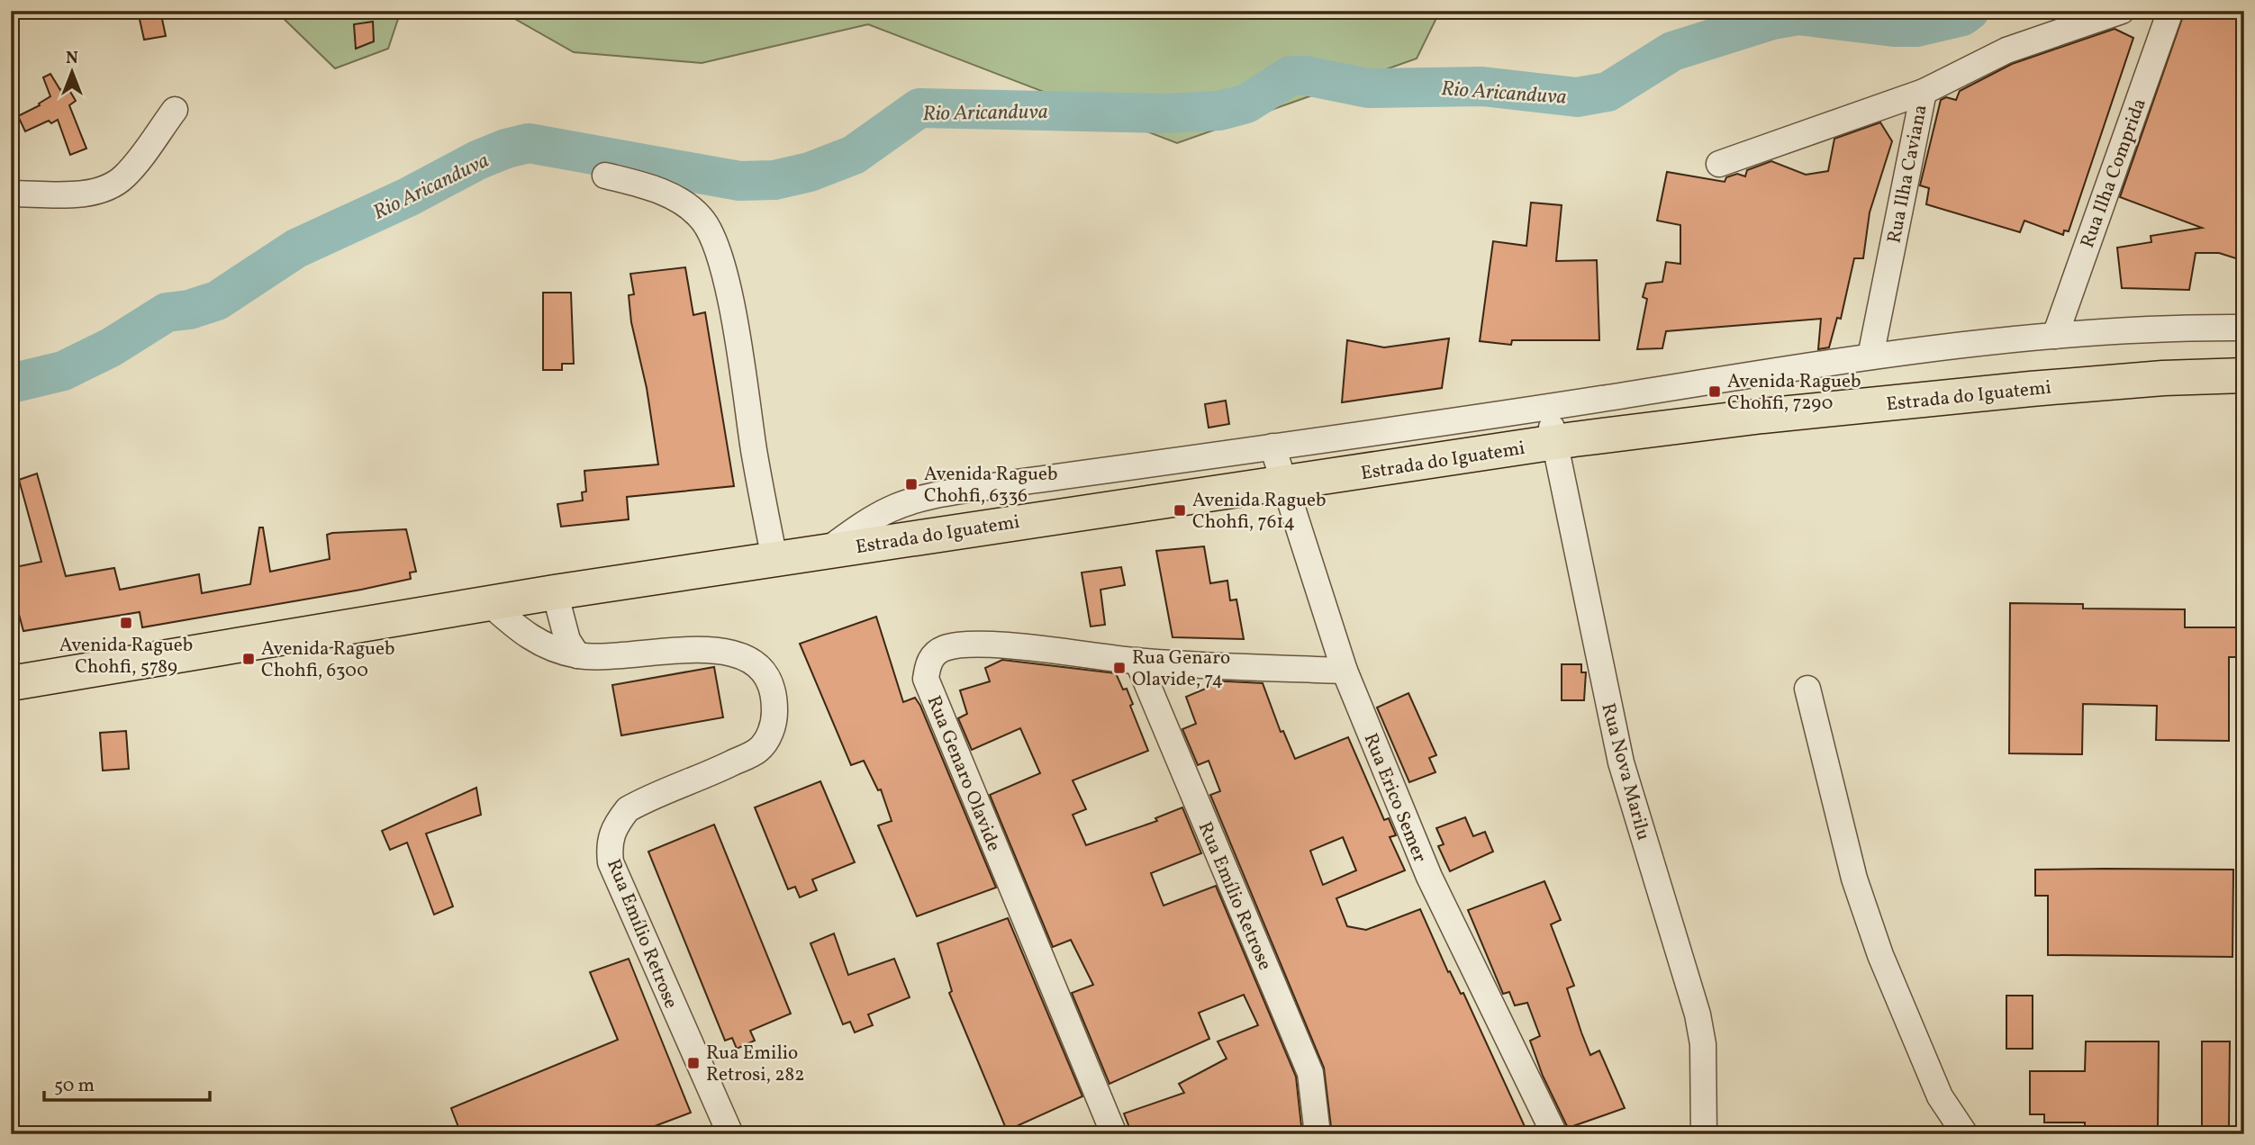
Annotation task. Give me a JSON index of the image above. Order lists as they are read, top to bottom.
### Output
{
  "streets": {
    "main road": ["Estrada do Iguatemi"],
    "street": [
      "Rua Ilha Comprida",
      "Rua Ilha Caviana",
      "Rua Nova Marilu",
      "Rua Genaro Olavide",
      "Rua Erico Semer",
      "Rua Emílio Retrose"
    ]
  },
  "crossings": [
    ["Estrada do Iguatemi", "Rua Nova Marilu"],
    ["Estrada do Iguatemi", "Rua Erico Semer"],
    ["Estrada do Iguatemi", "Rua Emílio Retrose"],
    ["Rua Genaro Olavide", "Rua Erico Semer"],
    ["Rua Genaro Olavide", "Rua Emílio Retrose"]
  ],
  "water": ["Rio Aricanduva"],
  "places": {
    "transit": [
      "Avenida Ragueb Chohfi, 7290",
      "Avenida Ragueb Chohfi, 6336",
      "Avenida Ragueb Chohfi, 7614",
      "Avenida Ragueb Chohfi, 5789",
      "Avenida Ragueb Chohfi, 6300",
      "Rua Genaro Olavide, 74",
      "Rua Emilio Retrosi, 282"
    ]
  },
  "scale_bar": "50 m",
  "north": "top"
}
